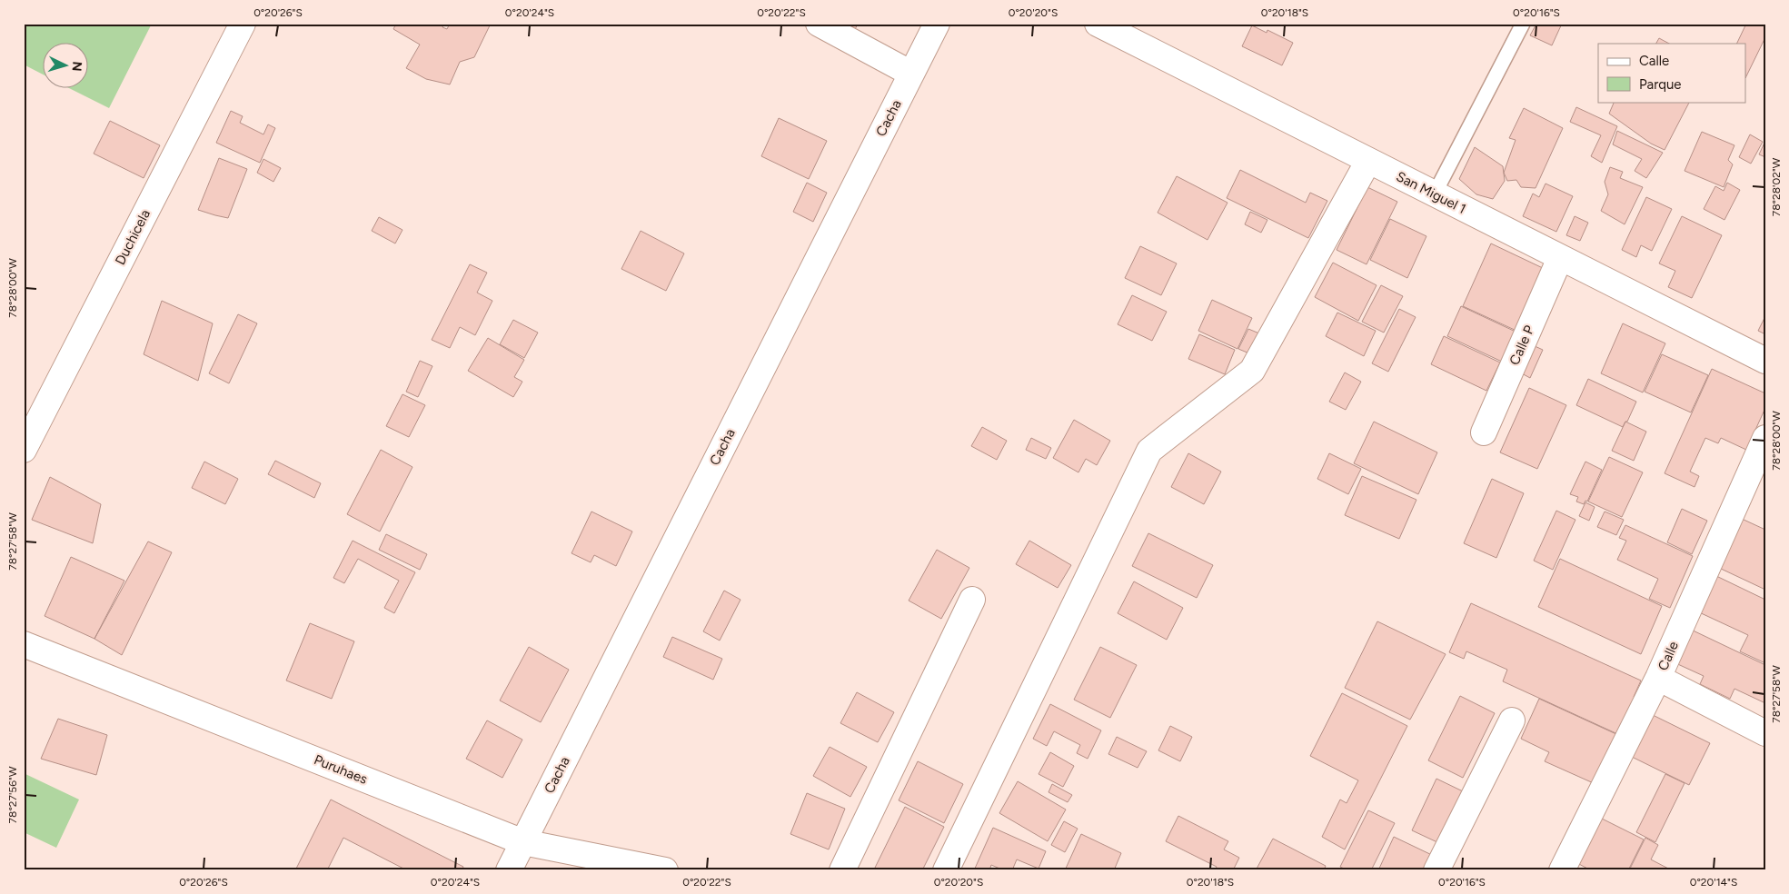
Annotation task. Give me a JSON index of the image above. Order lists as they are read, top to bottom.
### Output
{
  "streets": {
    "street": [
      "Cacha",
      "San Miguel 1",
      "Duchicela",
      "Calle P",
      "Calle",
      "Puruhaes"
    ]
  },
  "crossings": [
    ["Cacha", "Puruhaes"],
    ["San Miguel 1", "Calle P"]
  ],
  "legend": ["Calle", "Parque"],
  "north": "right",
  "coordinates": [
    "0°20'26\"S",
    "0°20'24\"S",
    "0°20'22\"S",
    "0°20'20\"S",
    "0°20'18\"S",
    "0°20'16\"S",
    "78°28'02\"W",
    "78°28'00\"W",
    "78°27'58\"W",
    "78°27'56\"W",
    "0°20'14\"S"
  ]
}
